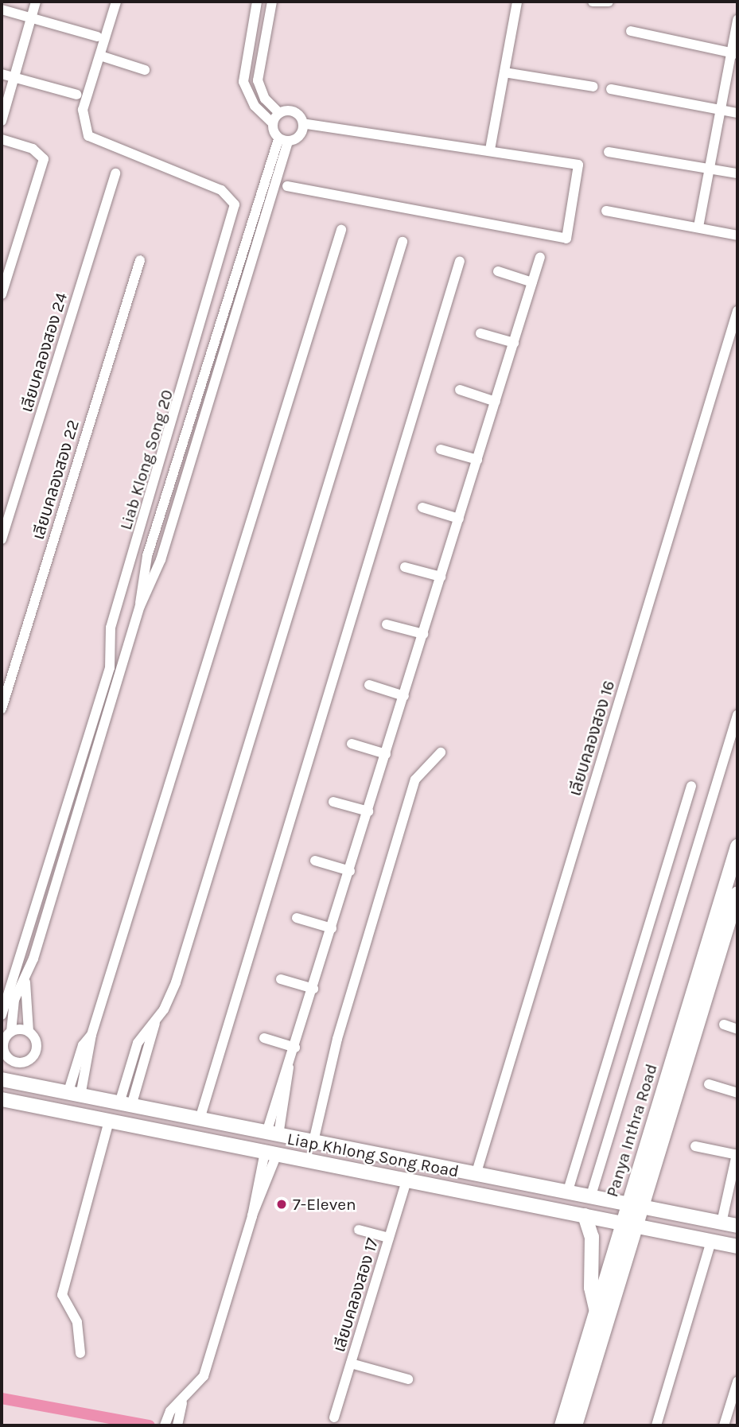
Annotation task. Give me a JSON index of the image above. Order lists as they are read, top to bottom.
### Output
{
  "streets": {
    "main road": ["Panya Inthra Road", "Liap Khlong Song Road"],
    "street": [
      "เลียบคลองสอง 24",
      "Liab Klong Song 20",
      "เลียบคลองสอง 22",
      "เลียบคลองสอง 16",
      "เลียบคลองสอง 17"
    ]
  },
  "crossings": [
    ["เลียบคลองสอง 16", "Liap Khlong Song Road"],
    ["Panya Inthra Road", "Liap Khlong Song Road"],
    ["Liap Khlong Song Road", "เลียบคลองสอง 17"]
  ],
  "places": ["7-Eleven"]
}
